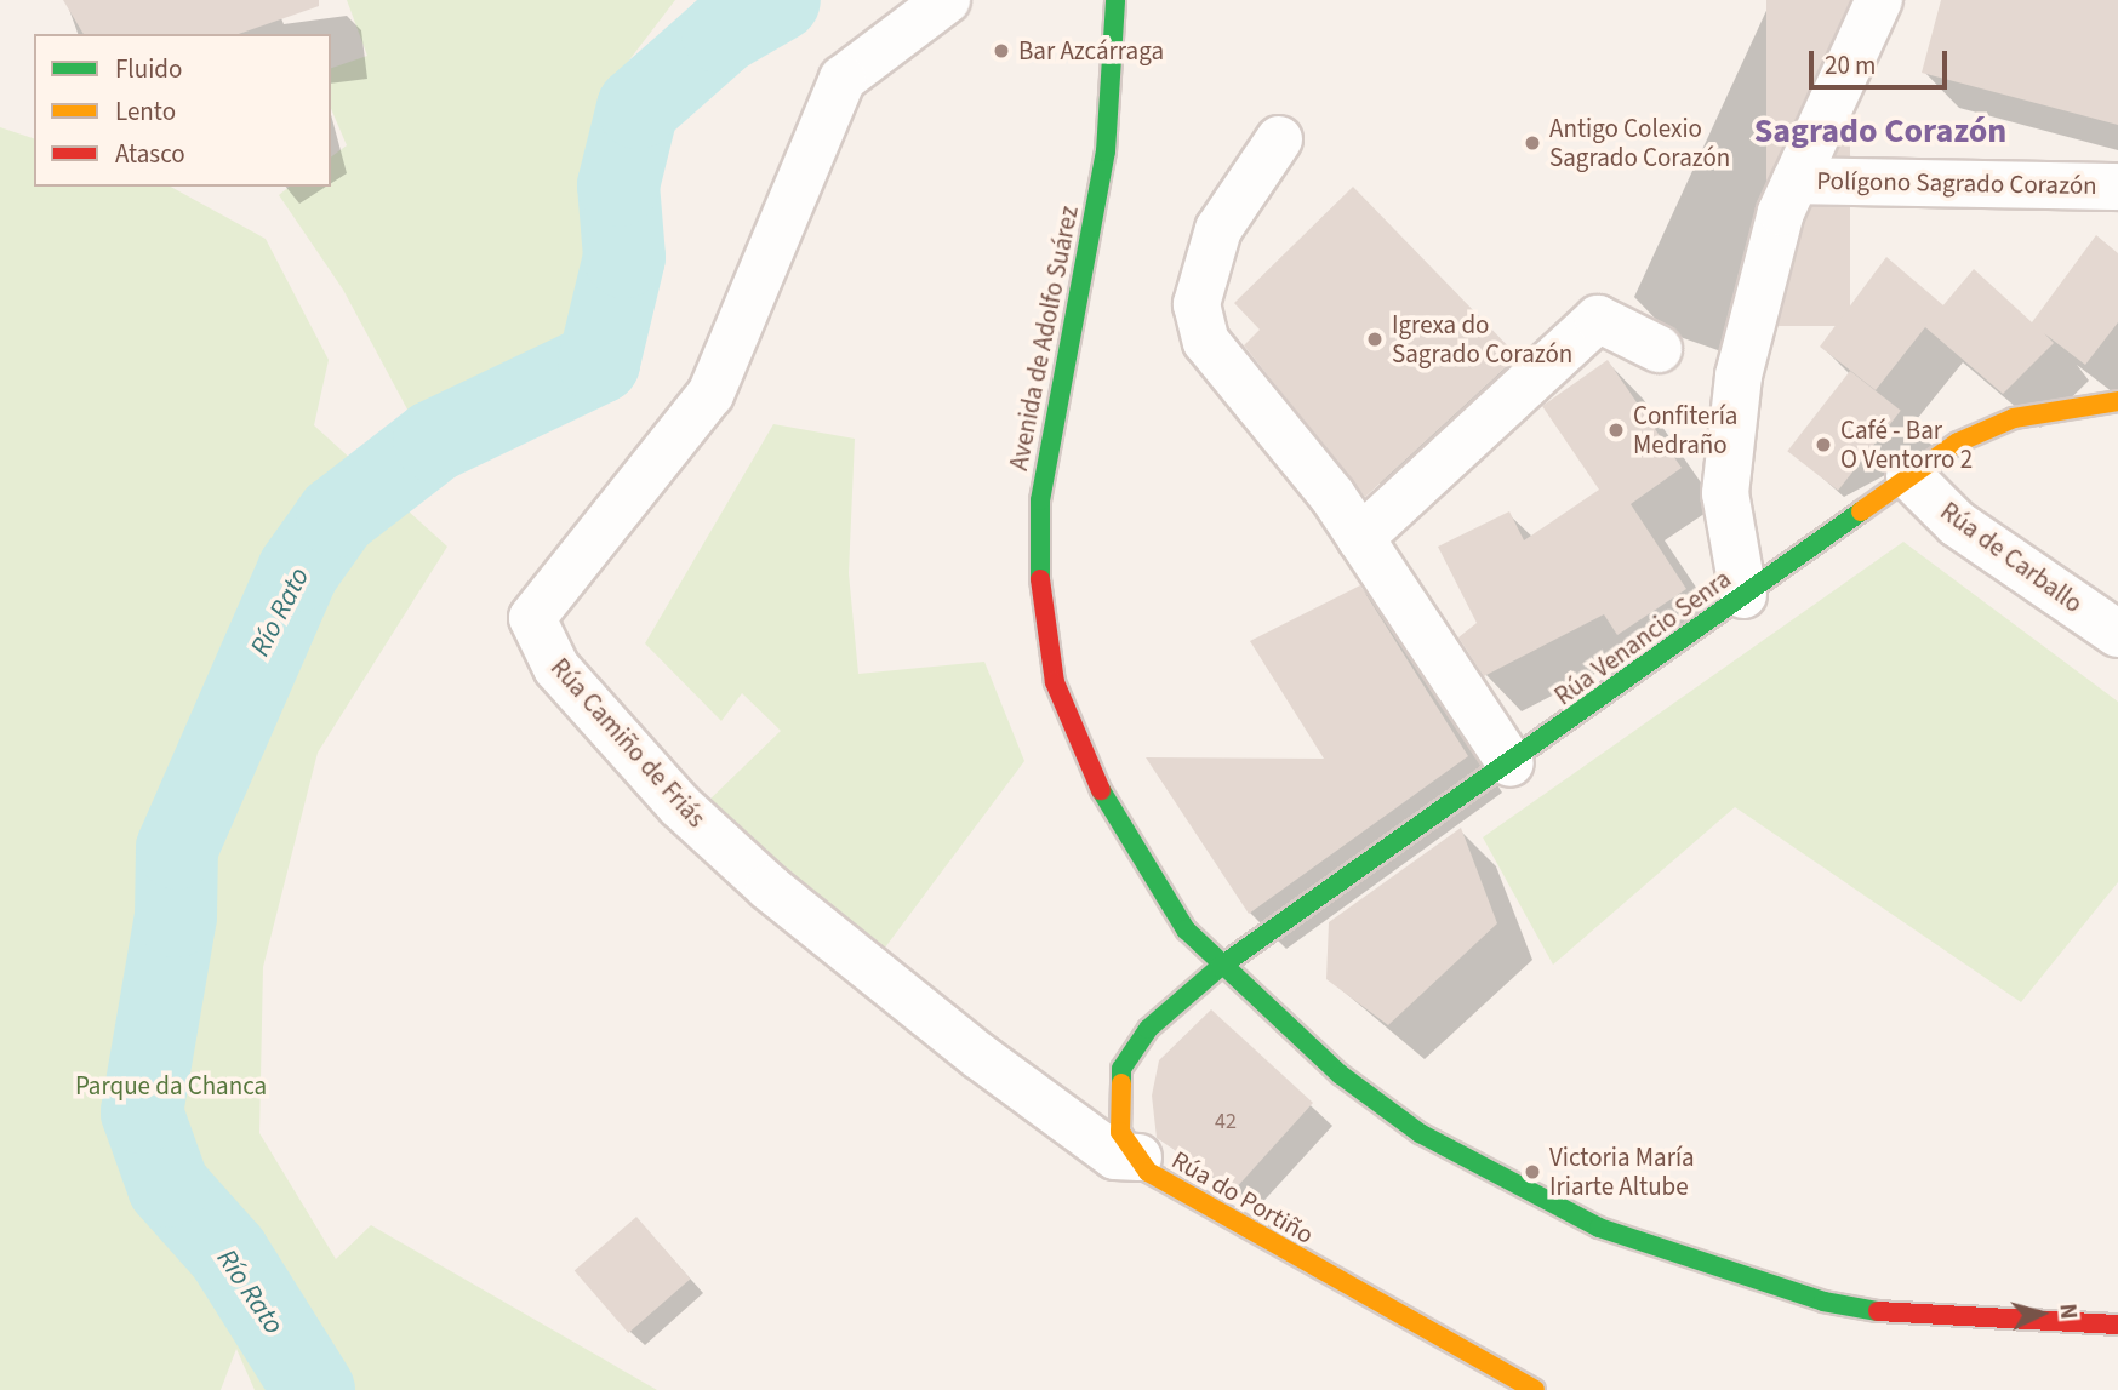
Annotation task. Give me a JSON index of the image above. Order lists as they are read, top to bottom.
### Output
{
  "streets": {
    "main road": ["Avenida de Adolfo Suárez", "Rúa Venancio Senra", "Rúa do Portiño"],
    "street": ["Polígono Sagrado Corazón", "Rúa de Carballo", "Rúa Camiño de Friás"]
  },
  "crossings": [
    ["Polígono Sagrado Corazón", "Rúa Venancio Senra"],
    ["Avenida de Adolfo Suárez", "Rúa Venancio Senra"],
    ["Avenida de Adolfo Suárez", "Rúa do Portiño"],
    ["Rúa de Carballo", "Rúa Venancio Senra"],
    ["Rúa Venancio Senra", "Rúa do Portiño"],
    ["Rúa Camiño de Friás", "Rúa do Portiño"]
  ],
  "districts": ["Sagrado Corazón"],
  "water": ["Río Rato"],
  "parks": ["Parque da Chanca"],
  "places": [
    "Bar Azcárraga",
    "Antigo Colexio Sagrado Corazón",
    "Igrexa do Sagrado Corazón",
    "Confitería Medraño",
    "Café - Bar O Ventorro 2",
    "Victoria María Iriarte Altube"
  ],
  "house_numbers": ["42"],
  "legend": ["Fluido", "Lento", "Atasco"],
  "scale_bar": "20 m",
  "north": "right"
}
